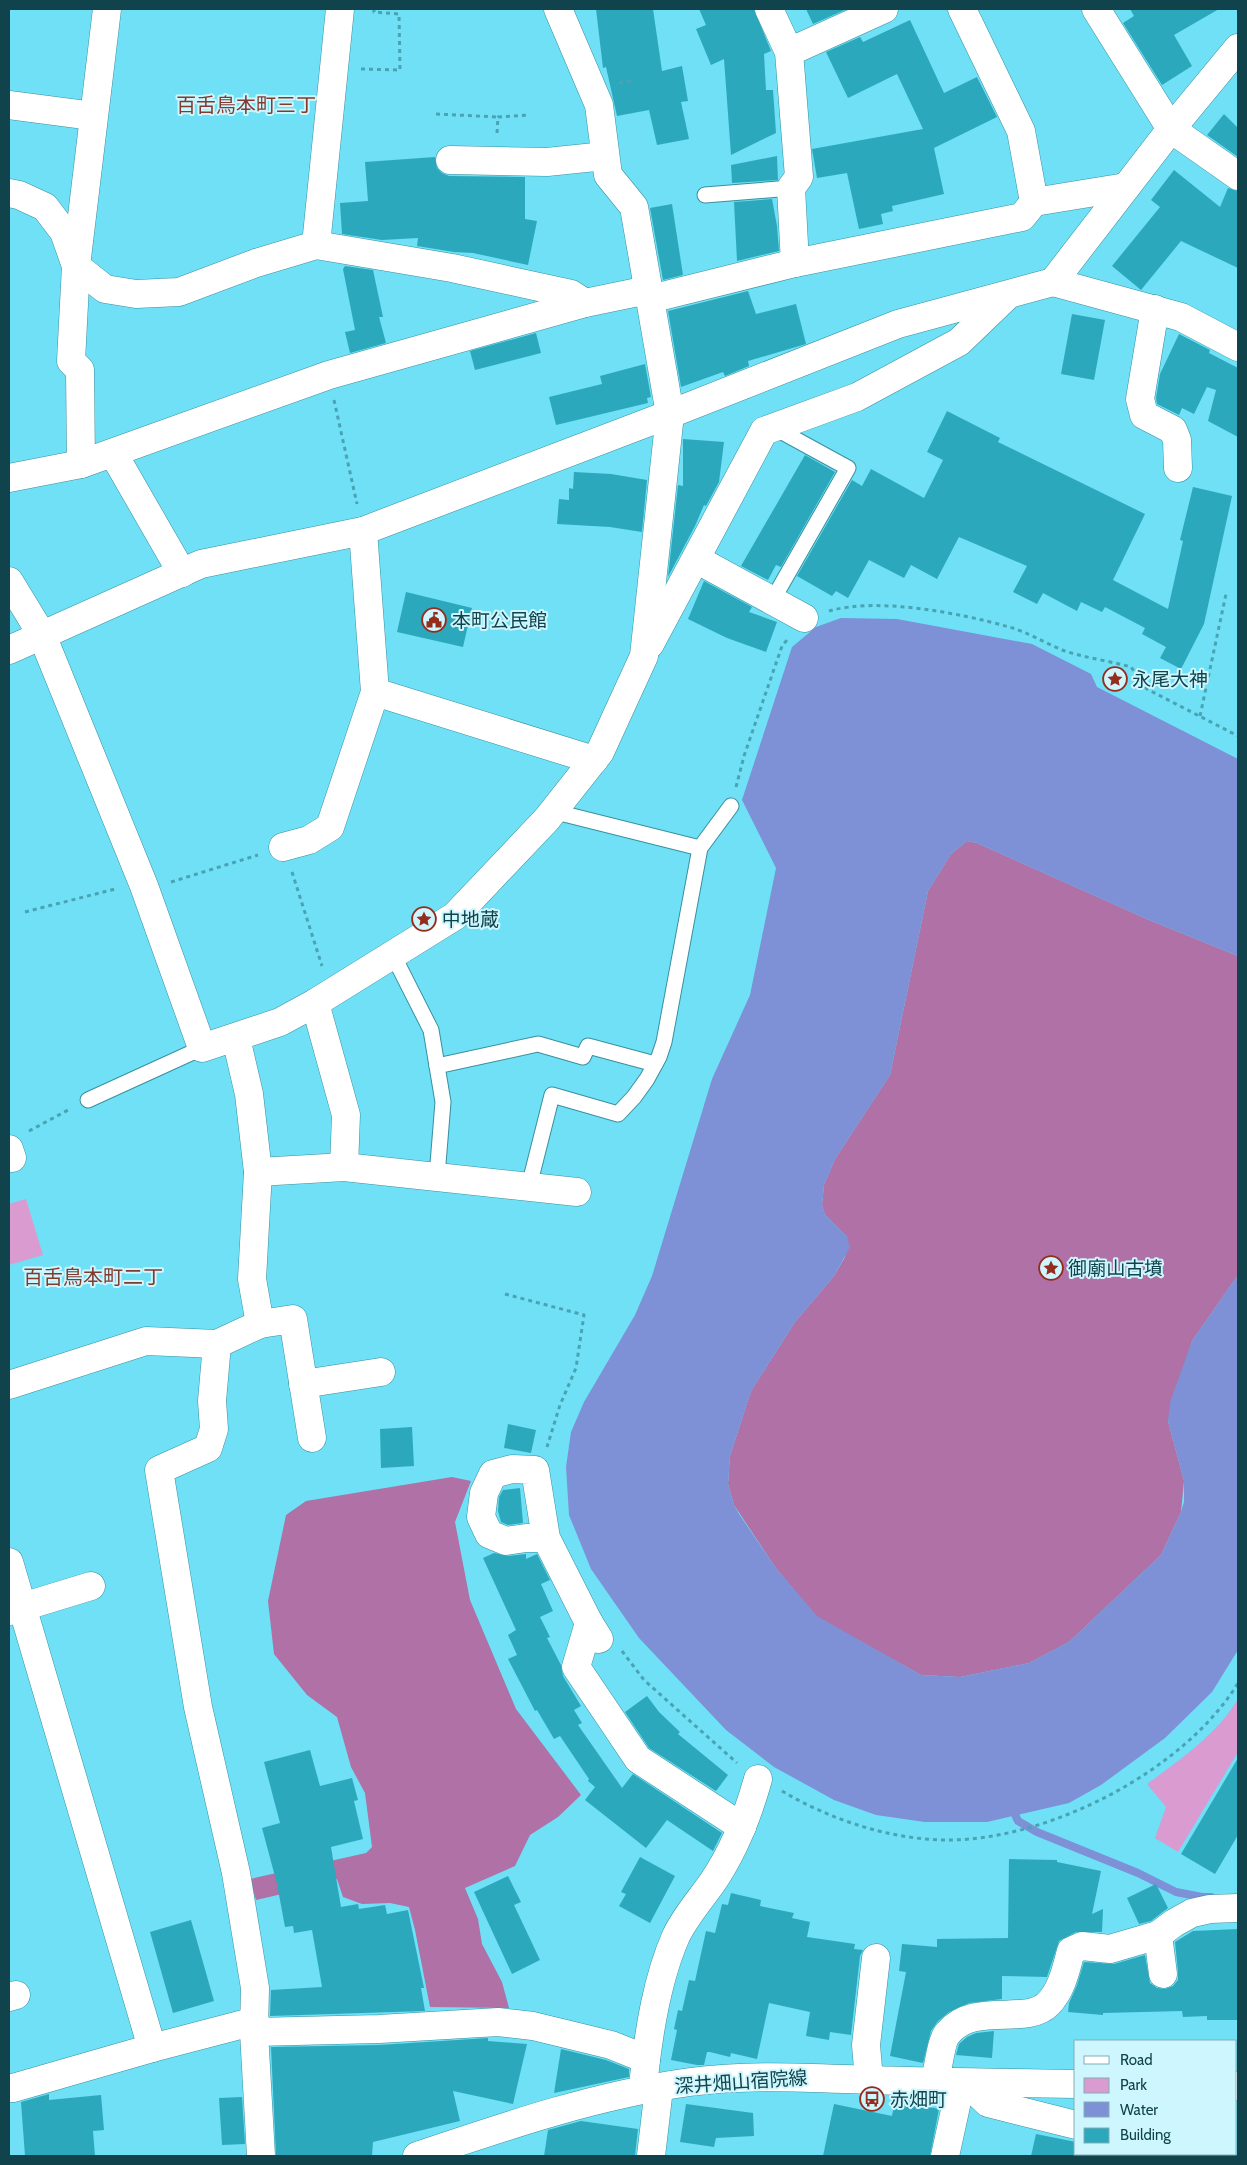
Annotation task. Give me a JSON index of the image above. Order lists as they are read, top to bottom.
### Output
{
  "streets": {
    "street": ["深井畑山宿院線"]
  },
  "districts": ["百舌鳥本町三丁", "百舌鳥本町二丁"],
  "places": {
    "public building": ["本町公民館"],
    "place": ["永尾大神", "中地蔵", "御廟山古墳"],
    "bus stop": ["赤畑町"]
  },
  "legend": [
    "Road",
    "Park",
    "Water",
    "Building"
  ]
}
